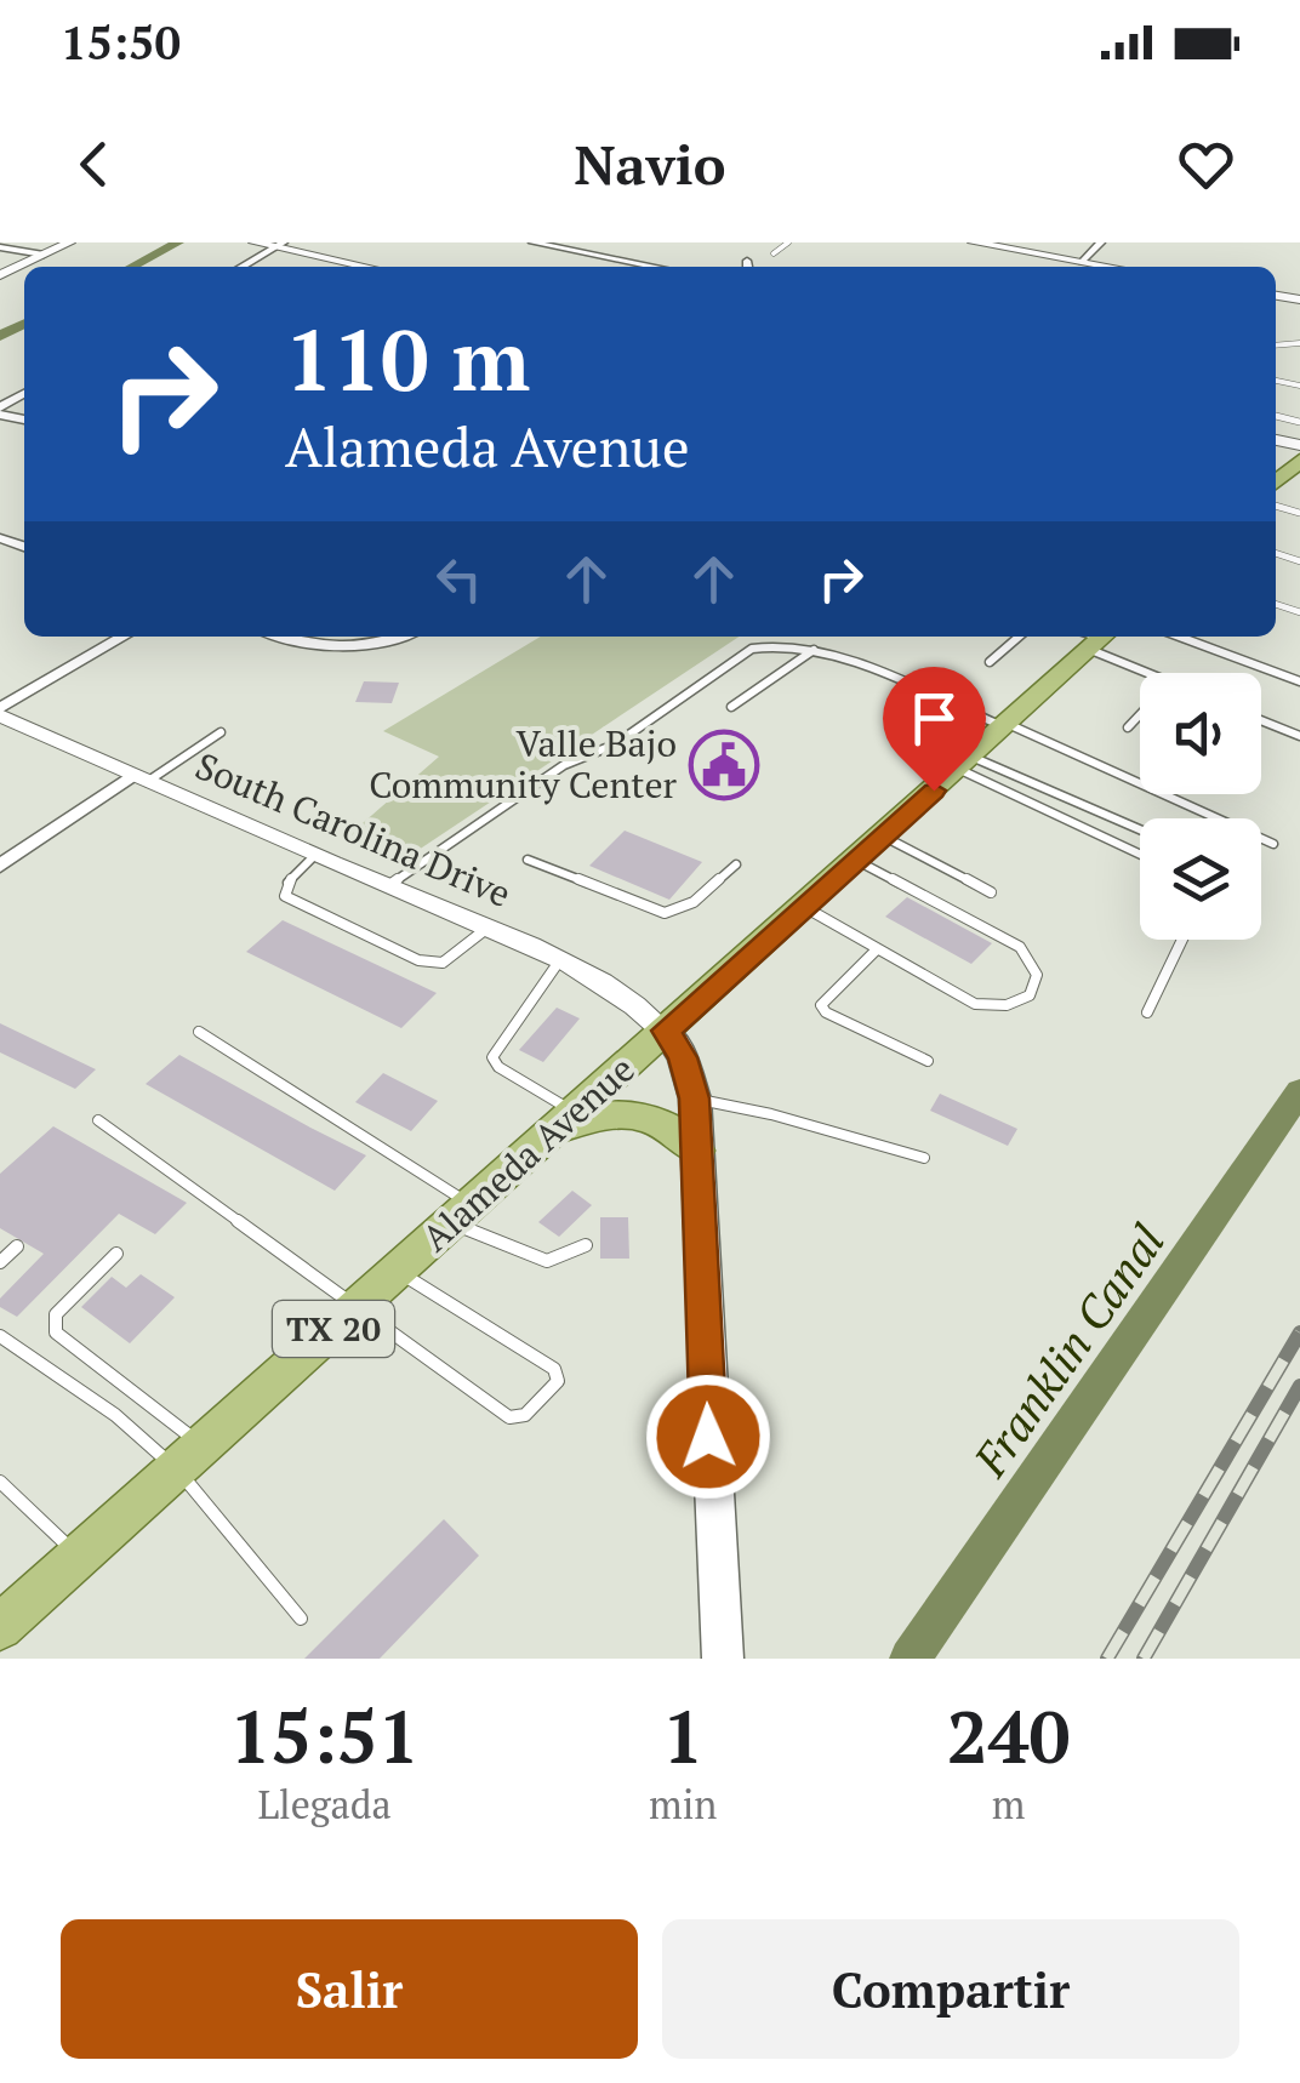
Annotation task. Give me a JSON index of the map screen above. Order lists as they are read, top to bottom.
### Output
{
  "streets": {
    "main road": ["Alameda Avenue", "TX 20"],
    "street": ["South Carolina Drive"]
  },
  "crossings": [
    ["South Carolina Drive", "Alameda Avenue"]
  ],
  "water": ["Franklin Canal"],
  "places": {
    "public building": ["Valle Bajo Community Center"]
  },
  "page": {
    "status": "15:50",
    "header": "Navio",
    "turn": ["110 m", "Alameda Avenue"],
    "eta": [
      "15:51",
      "Llegada",
      "1",
      "min",
      "240",
      "m"
    ],
    "buttons": ["Salir", "Compartir"]
  }
}
